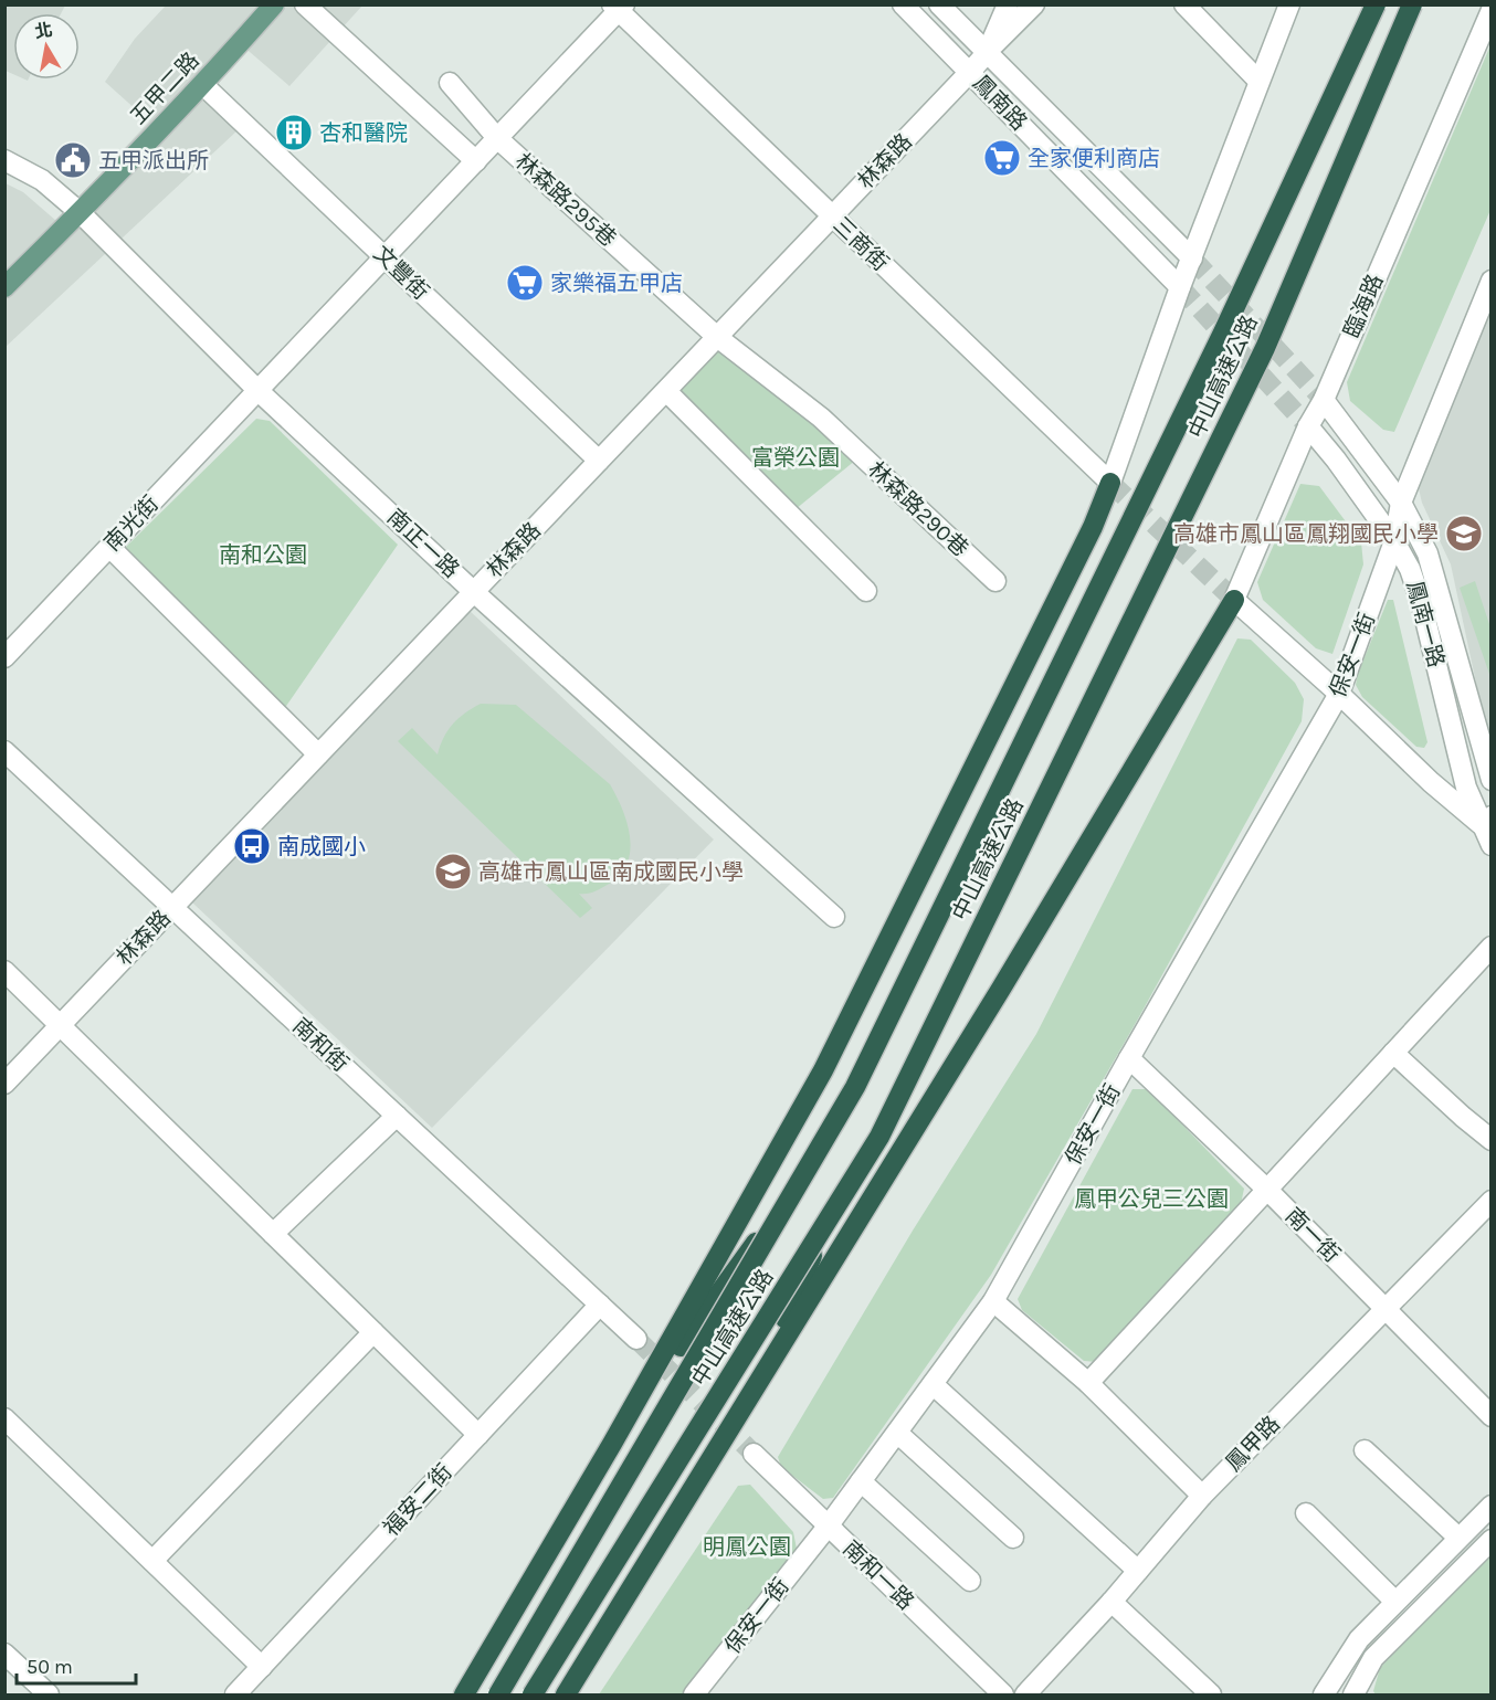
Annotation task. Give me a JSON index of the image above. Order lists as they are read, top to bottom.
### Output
{
  "streets": {
    "highway": ["中山高速公路"],
    "main road": ["五甲二路"],
    "street": [
      "鳳南路",
      "林森路",
      "林森路295巷",
      "三商街",
      "文豐街",
      "臨海路",
      "林森路290巷",
      "南光街",
      "南正一路",
      "鳳南一路",
      "保安一街",
      "南和街",
      "南一街",
      "鳳甲路",
      "福安二街",
      "南和一路"
    ]
  },
  "crossings": [
    ["五甲二路", "文豐街"],
    ["五甲二路", "南正一路"],
    ["鳳南路", "林森路"],
    ["林森路", "林森路295巷"],
    ["林森路", "三商街"],
    ["林森路", "文豐街"],
    ["林森路", "林森路290巷"],
    ["林森路", "南正一路"],
    ["林森路", "南和街"],
    ["林森路295巷", "林森路290巷"],
    ["林森路295巷", "南光街"],
    ["三商街", "南光街"],
    ["文豐街", "南光街"],
    ["臨海路", "鳳南一路"],
    ["南光街", "南正一路"],
    ["鳳南一路", "保安一街"],
    ["保安一街", "南一街"],
    ["保安一街", "南和一路"],
    ["南和街", "福安二街"],
    ["南一街", "鳳甲路"]
  ],
  "parks": [
    "富榮公園",
    "南和公園",
    "鳳甲公兒三公園",
    "明鳳公園"
  ],
  "places": {
    "building": ["杏和醫院"],
    "supermarket": ["全家便利商店", "家樂福五甲店"],
    "public building": ["五甲派出所"],
    "school or university": ["高雄市鳳山區鳳翔國民小學", "高雄市鳳山區南成國民小學"],
    "bus stop": ["南成國小"]
  },
  "scale_bar": "50 m",
  "north": "top"
}
